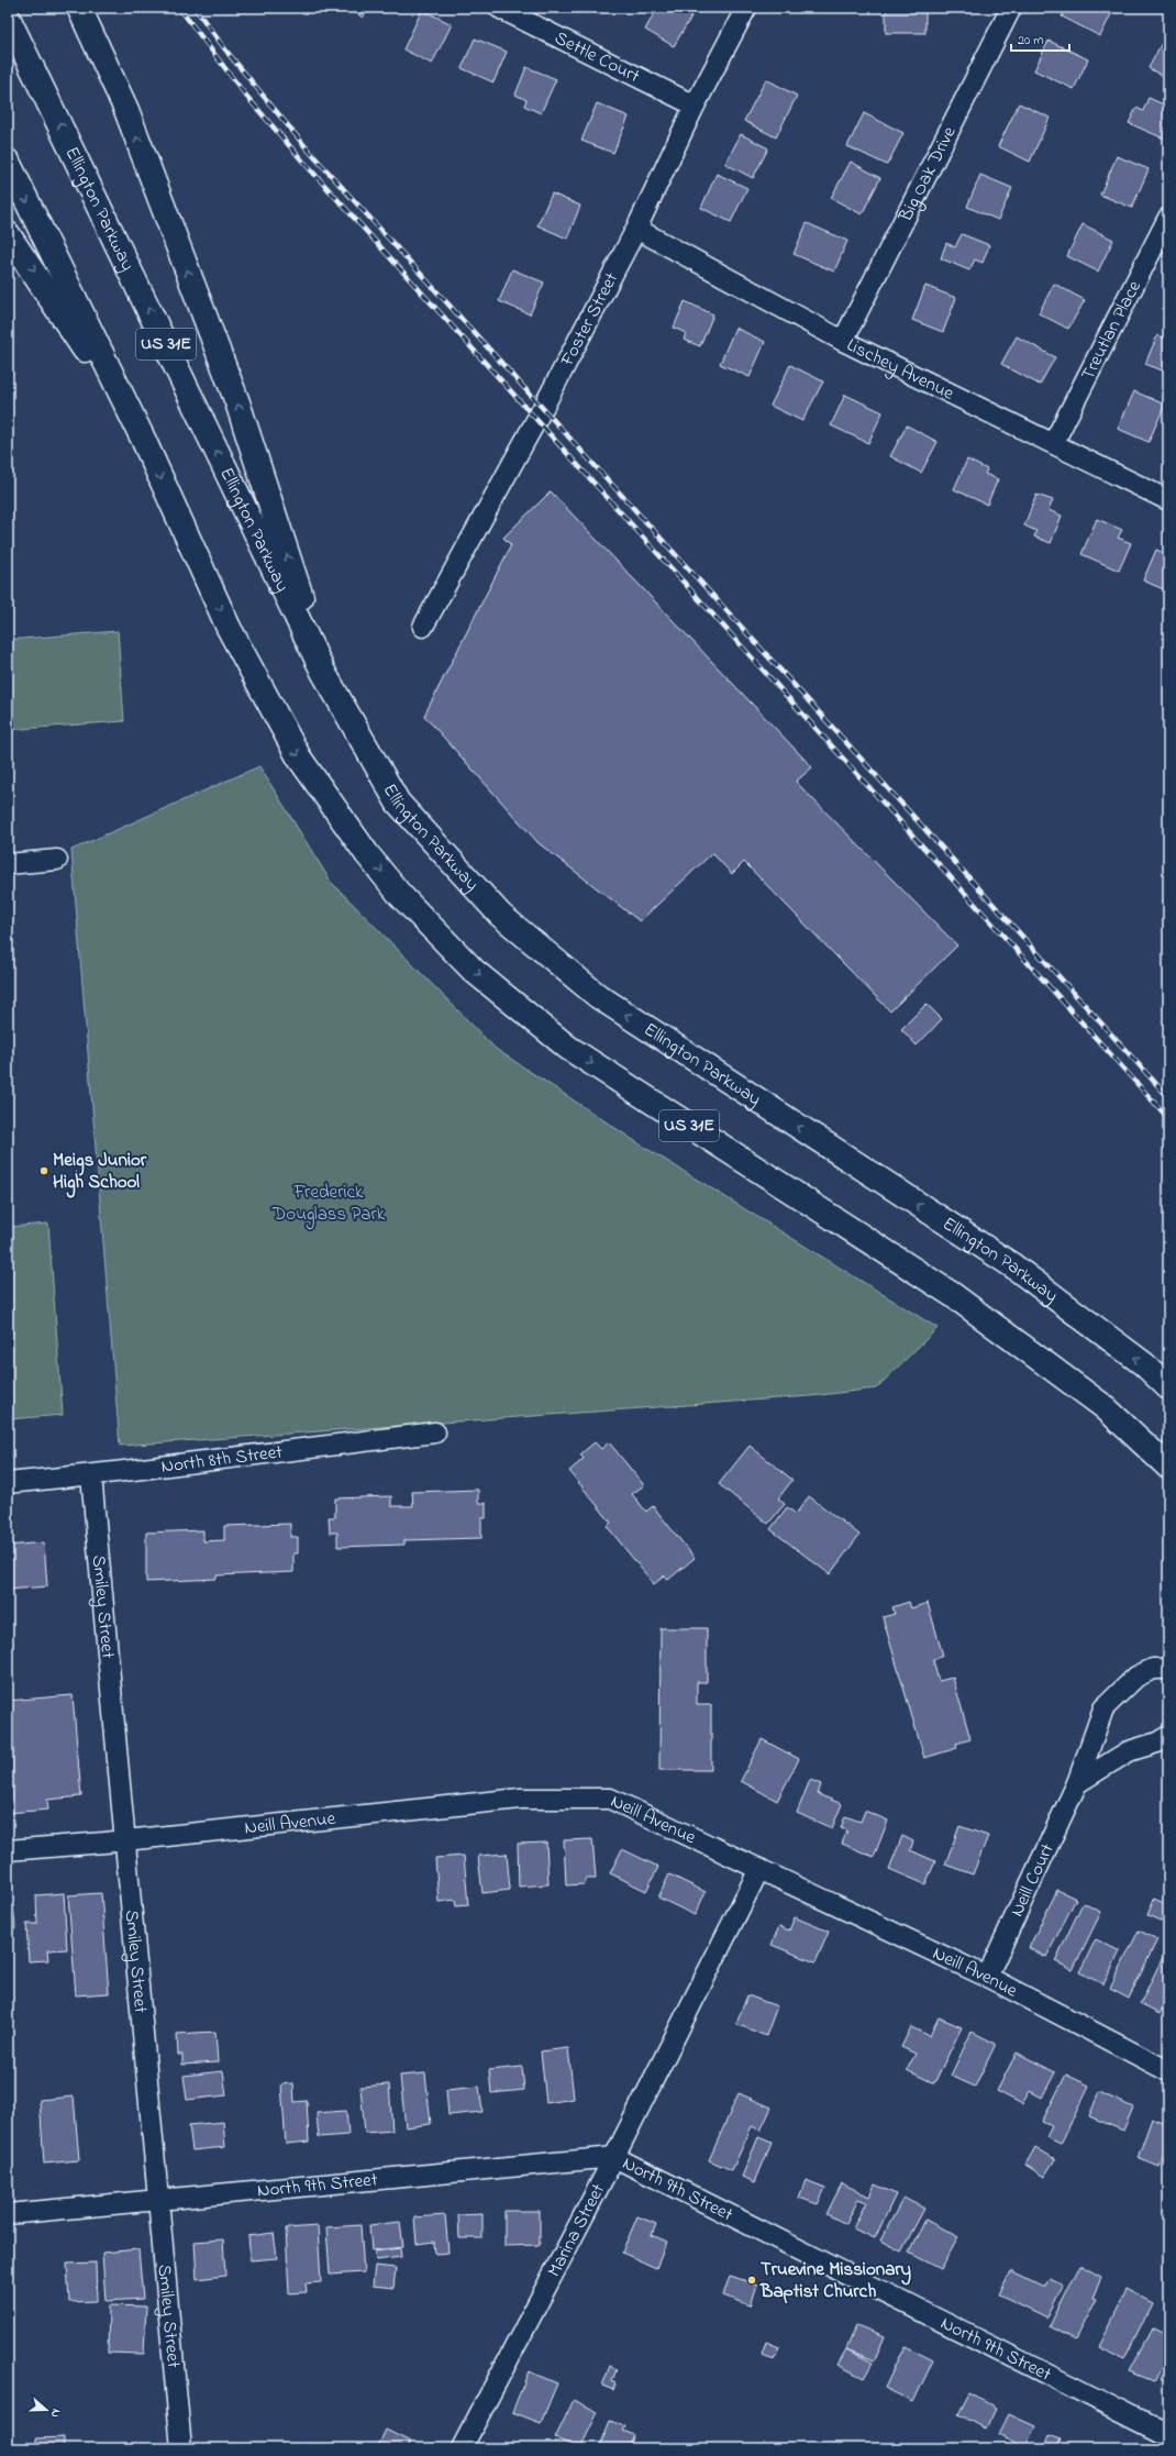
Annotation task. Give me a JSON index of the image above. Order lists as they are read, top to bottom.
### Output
{
  "streets": {
    "highway": ["Ellington Parkway", "US 31E"],
    "street": [
      "Settle Court",
      "Big Oak Drive",
      "Foster Street",
      "Treutlan Place",
      "Lischey Avenue",
      "North 8th Street",
      "Smiley Street",
      "Neill Avenue",
      "Neill Court",
      "North 9th Street",
      "Marina Street"
    ]
  },
  "crossings": [
    ["Settle Court", "Foster Street"],
    ["Big Oak Drive", "Lischey Avenue"],
    ["Foster Street", "Lischey Avenue"],
    ["Treutlan Place", "Lischey Avenue"],
    ["North 8th Street", "Smiley Street"],
    ["Smiley Street", "Neill Avenue"],
    ["Smiley Street", "North 9th Street"],
    ["Neill Avenue", "Neill Court"],
    ["Neill Avenue", "Marina Street"],
    ["North 9th Street", "Marina Street"]
  ],
  "parks": ["Frederick Douglass Park"],
  "places": ["Meigs Junior High School", "Truevine Missionary Baptist Church"],
  "scale_bar": "20 m",
  "north": "right"
}
